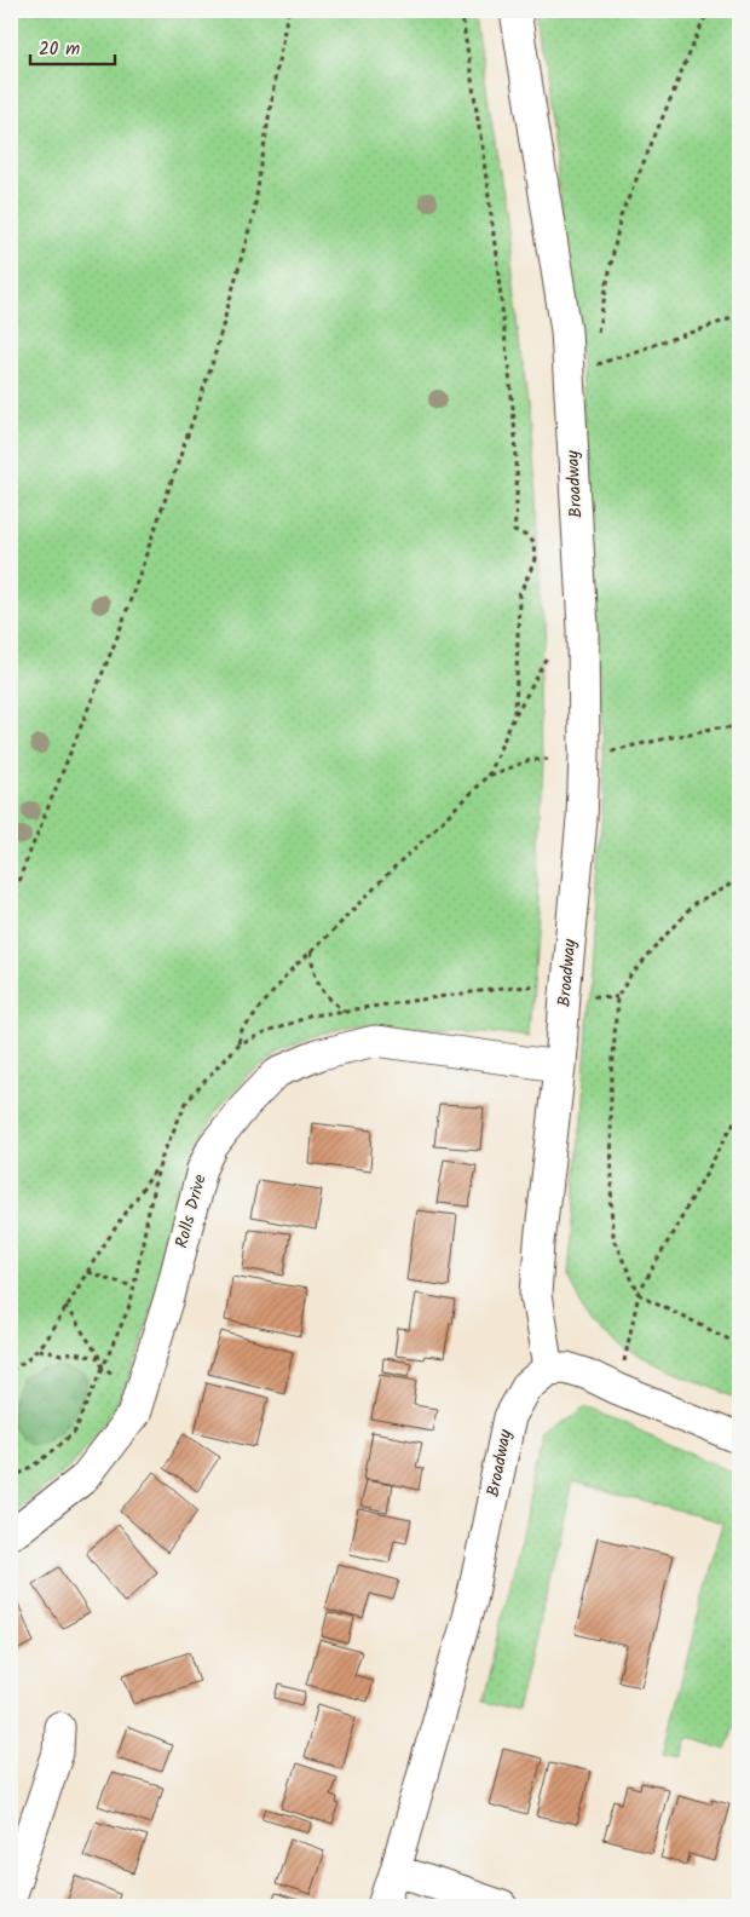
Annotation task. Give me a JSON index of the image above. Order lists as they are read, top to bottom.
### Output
{
  "streets": {
    "street": ["Broadway", "Rolls Drive"]
  },
  "crossings": [
    ["Broadway", "Rolls Drive"]
  ],
  "scale_bar": "20 m"
}
